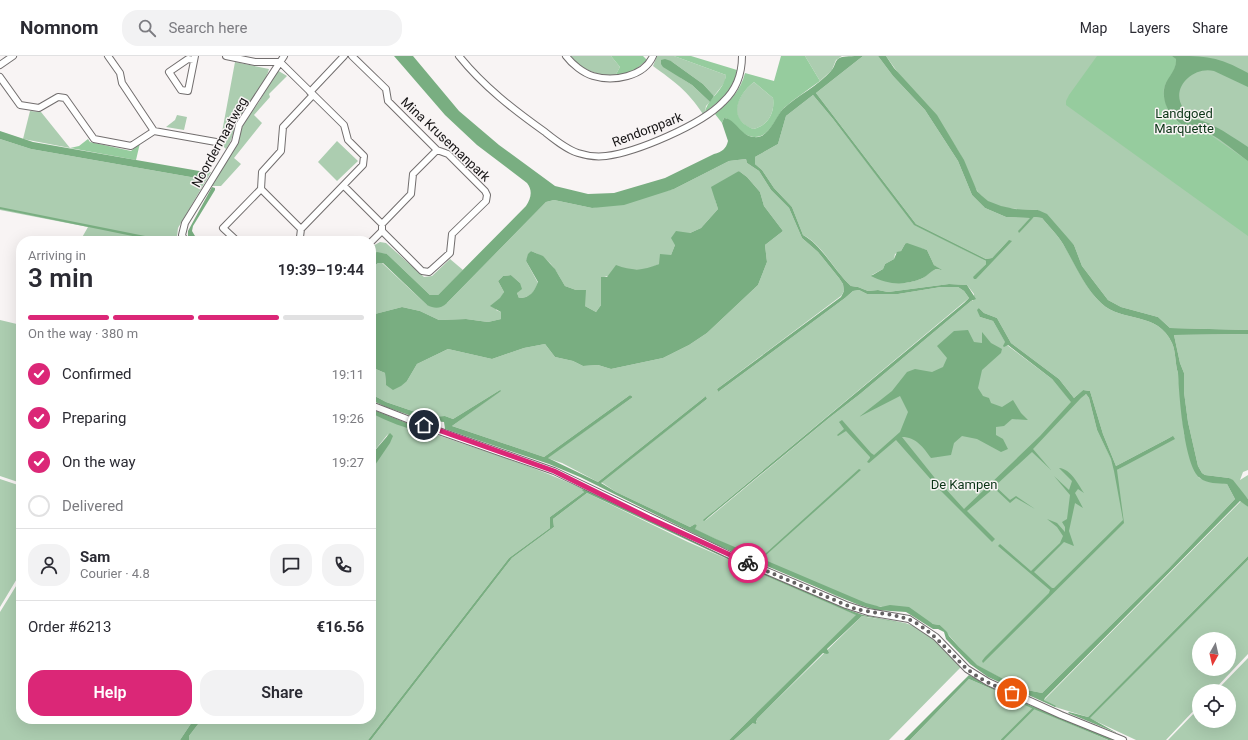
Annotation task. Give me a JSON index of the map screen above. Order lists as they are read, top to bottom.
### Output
{
  "streets": {
    "street": ["Rendorppark", "Mina Krusemanpark", "Noordermaatweg"]
  },
  "parks": ["Landgoed Marquette", "De Kampen"],
  "north": "bottom",
  "page": {
    "header": "Nomnom",
    "search": "Search here",
    "nav": ["Map", "Layers", "Share"],
    "heading": ["3 min", "Arriving in", "19:39–19:44"],
    "panel": [
      "Sam",
      "Courier · 4.8",
      "Order #6213",
      "€16.56"
    ],
    "bar": "On the way · 380 m",
    "list": [
      ["Confirmed", "19:11"],
      ["Preparing", "19:26"],
      ["On the way", "19:27"],
      "Delivered"
    ],
    "buttons": ["Help", "Share"]
  }
}
